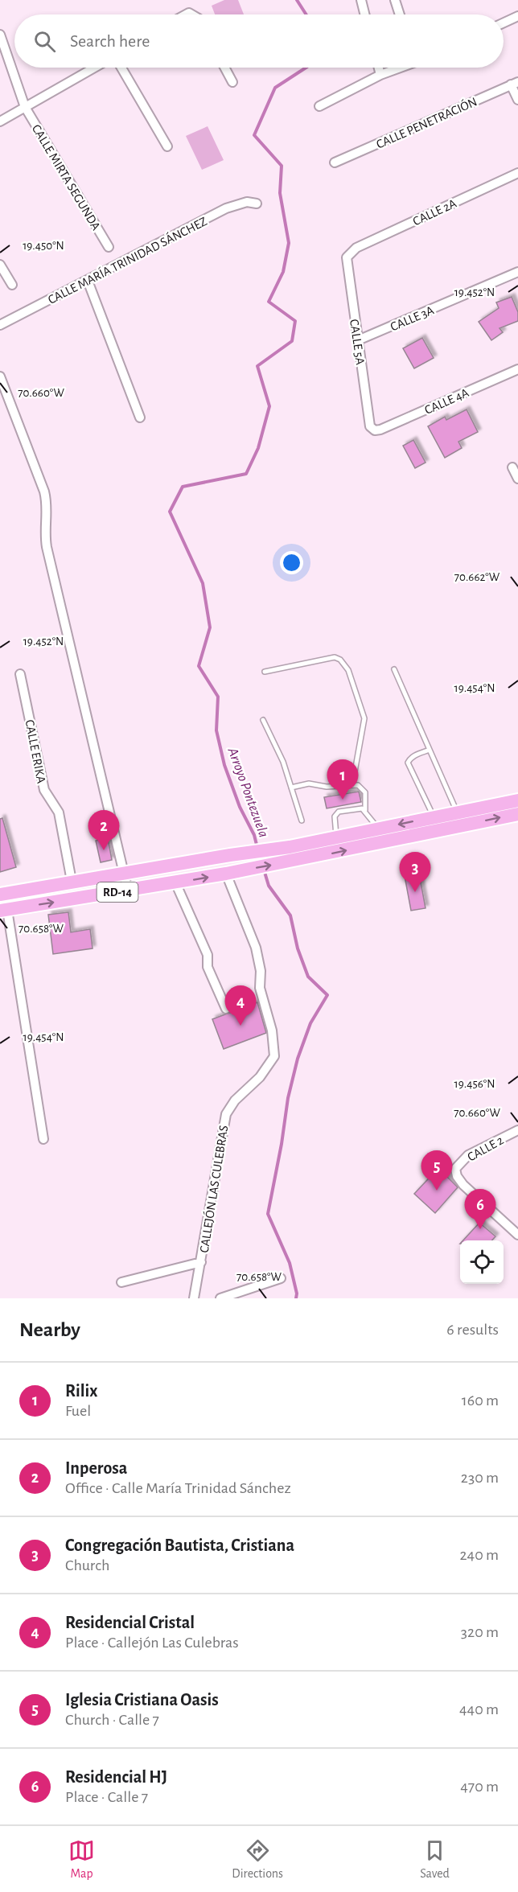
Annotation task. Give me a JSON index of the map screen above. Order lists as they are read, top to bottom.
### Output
{
  "streets": {
    "main road": ["RD-14"],
    "street": [
      "CALLE PENETRACIÓN",
      "CALLE MIRTA SEGUNDA",
      "CALLE 2A",
      "CALLE MARÍA TRINIDAD SÁNCHEZ",
      "CALLE 3A",
      "CALLE 5A",
      "CALLE 4A",
      "CALLE ERIKA",
      "CALLE 2",
      "CALLEJÓN LAS CULEBRAS"
    ]
  },
  "crossings": [
    ["CALLE 2A", "CALLE 5A"],
    ["CALLE 3A", "CALLE 5A"],
    ["CALLE 5A", "CALLE 4A"],
    ["CALLE ERIKA", "RD-14"],
    ["RD-14", "CALLEJÓN LAS CULEBRAS"]
  ],
  "water": ["Arroyo Pontezuela"],
  "page": {
    "search": "Search here",
    "pins": [
      "1",
      "2",
      "3",
      "4",
      "5",
      "6"
    ],
    "heading": ["Nearby", "6 results"],
    "list": [
      {
        "mark": "1",
        "name": "Rilix",
        "note": "Fuel",
        "value": "160 m"
      },
      {
        "mark": "2",
        "name": "Inperosa",
        "note": "Office · Calle María Trinidad Sánchez",
        "value": "230 m"
      },
      {
        "mark": "3",
        "name": "Congregación Bautista, Cristiana",
        "note": "Church",
        "value": "240 m"
      },
      {
        "mark": "4",
        "name": "Residencial Cristal",
        "note": "Place · Callejón Las Culebras",
        "value": "320 m"
      },
      {
        "mark": "5",
        "name": "Iglesia Cristiana Oasis",
        "note": "Church · Calle 7",
        "value": "440 m"
      },
      {
        "mark": "6",
        "name": "Residencial HJ",
        "note": "Place · Calle 7",
        "value": "470 m"
      }
    ],
    "nav": ["Map", "Directions", "Saved"]
  },
  "coordinates": [
    "19.450°N",
    "19.452°N",
    "70.660°W",
    "70.662°W",
    "19.454°N",
    "70.658°W",
    "19.456°N"
  ]
}
